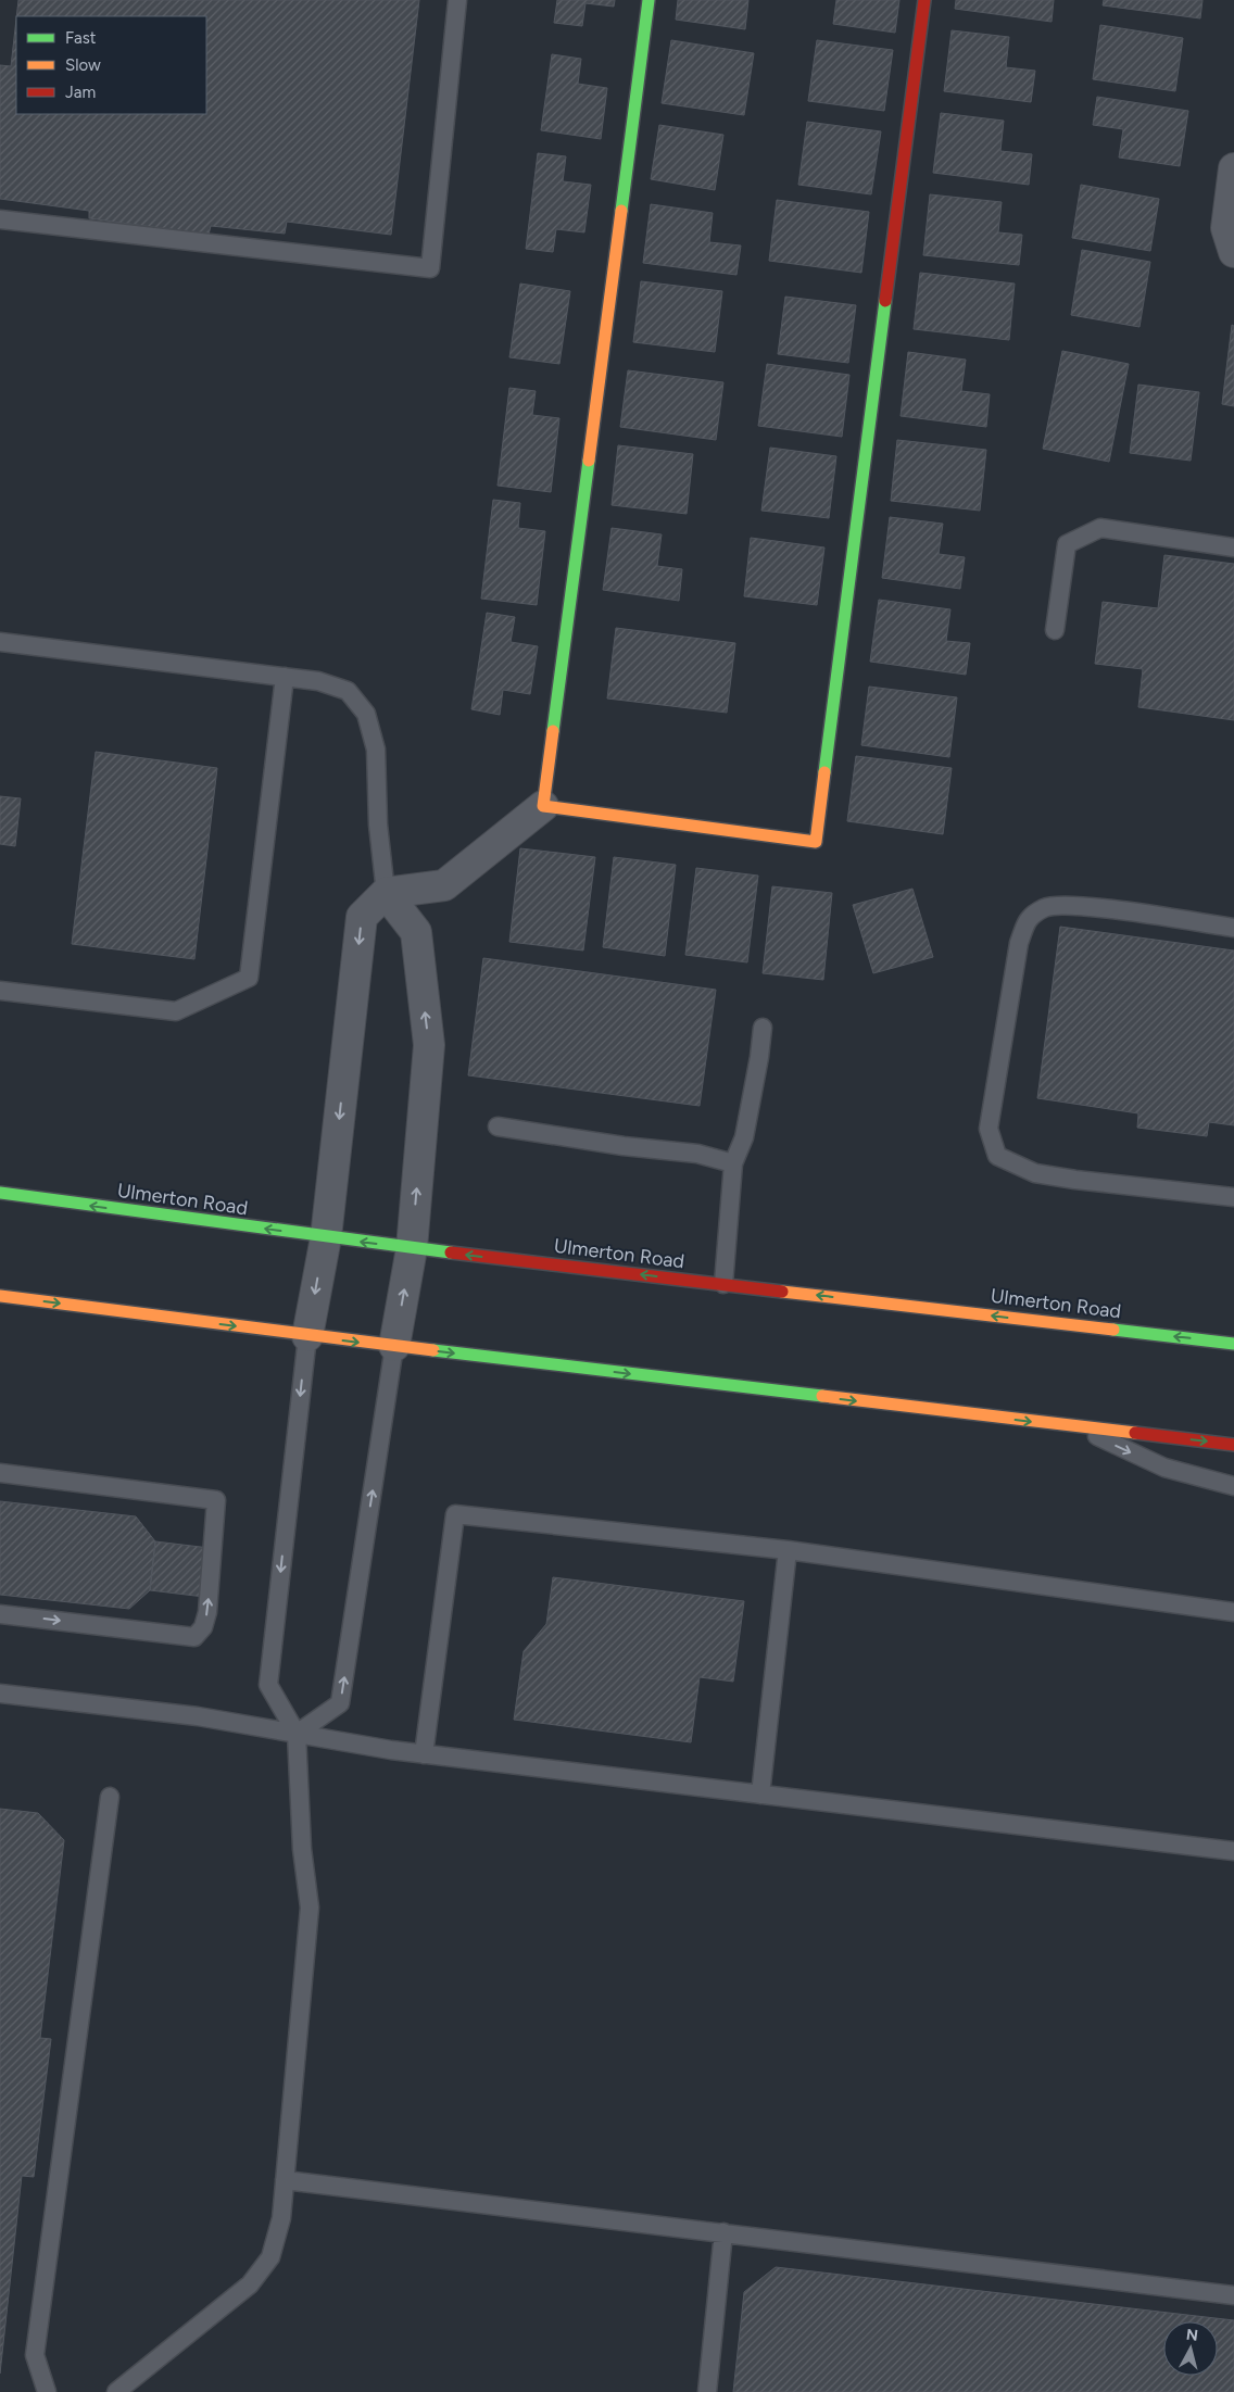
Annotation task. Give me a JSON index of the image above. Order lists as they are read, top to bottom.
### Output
{
  "streets": {
    "main road": ["Ulmerton Road"]
  },
  "legend": ["Fast", "Slow", "Jam"],
  "north": "top"
}
